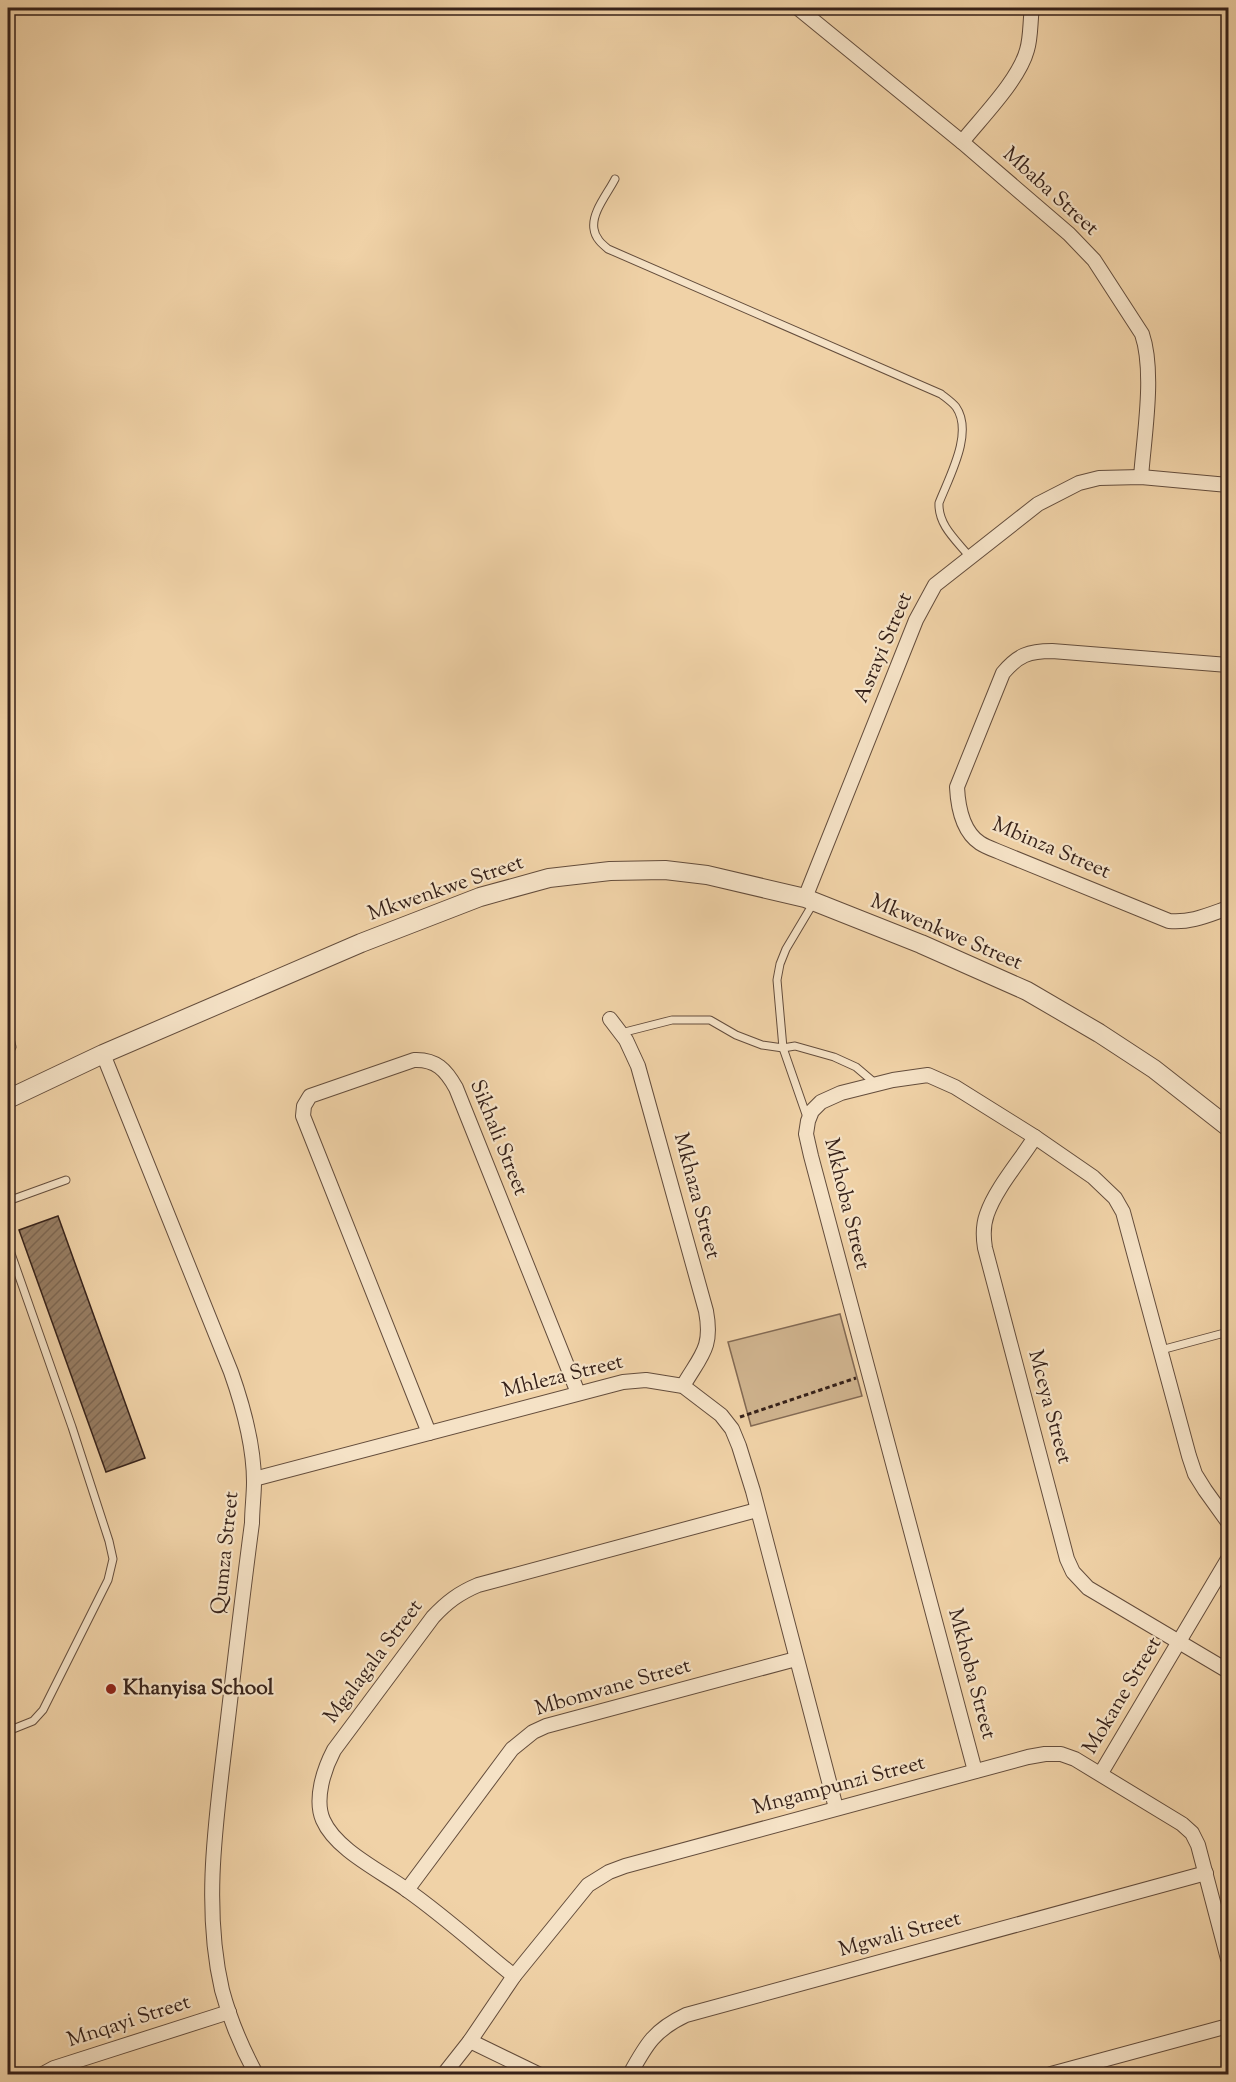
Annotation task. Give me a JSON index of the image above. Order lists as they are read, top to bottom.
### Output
{
  "streets": {
    "street": [
      "Mbaba Street",
      "Asrayi Street",
      "Mbinza Street",
      "Mkwenkwe Street",
      "Sikhali Street",
      "Mkhaza Street",
      "Mkhoba Street",
      "Mhleza Street",
      "Mceya Street",
      "Qumza Street",
      "Mgalagala Street",
      "Mbomvane Street",
      "Mokane Street",
      "Mngampunzi Street",
      "Mgwali Street",
      "Mnqayi Street"
    ]
  },
  "crossings": [
    ["Mbaba Street", "Asrayi Street"],
    ["Asrayi Street", "Mkwenkwe Street"],
    ["Mkwenkwe Street", "Qumza Street"],
    ["Sikhali Street", "Mhleza Street"],
    ["Mkhaza Street", "Mhleza Street"],
    ["Mkhoba Street", "Mceya Street"],
    ["Mkhoba Street", "Mngampunzi Street"],
    ["Mhleza Street", "Qumza Street"],
    ["Mhleza Street", "Mgalagala Street"],
    ["Mhleza Street", "Mbomvane Street"],
    ["Mhleza Street", "Mngampunzi Street"],
    ["Mceya Street", "Mokane Street"],
    ["Qumza Street", "Mnqayi Street"],
    ["Mgalagala Street", "Mbomvane Street"],
    ["Mgalagala Street", "Mngampunzi Street"],
    ["Mokane Street", "Mngampunzi Street"],
    ["Mngampunzi Street", "Mgwali Street"]
  ],
  "places": ["Khanyisa School"]
}
